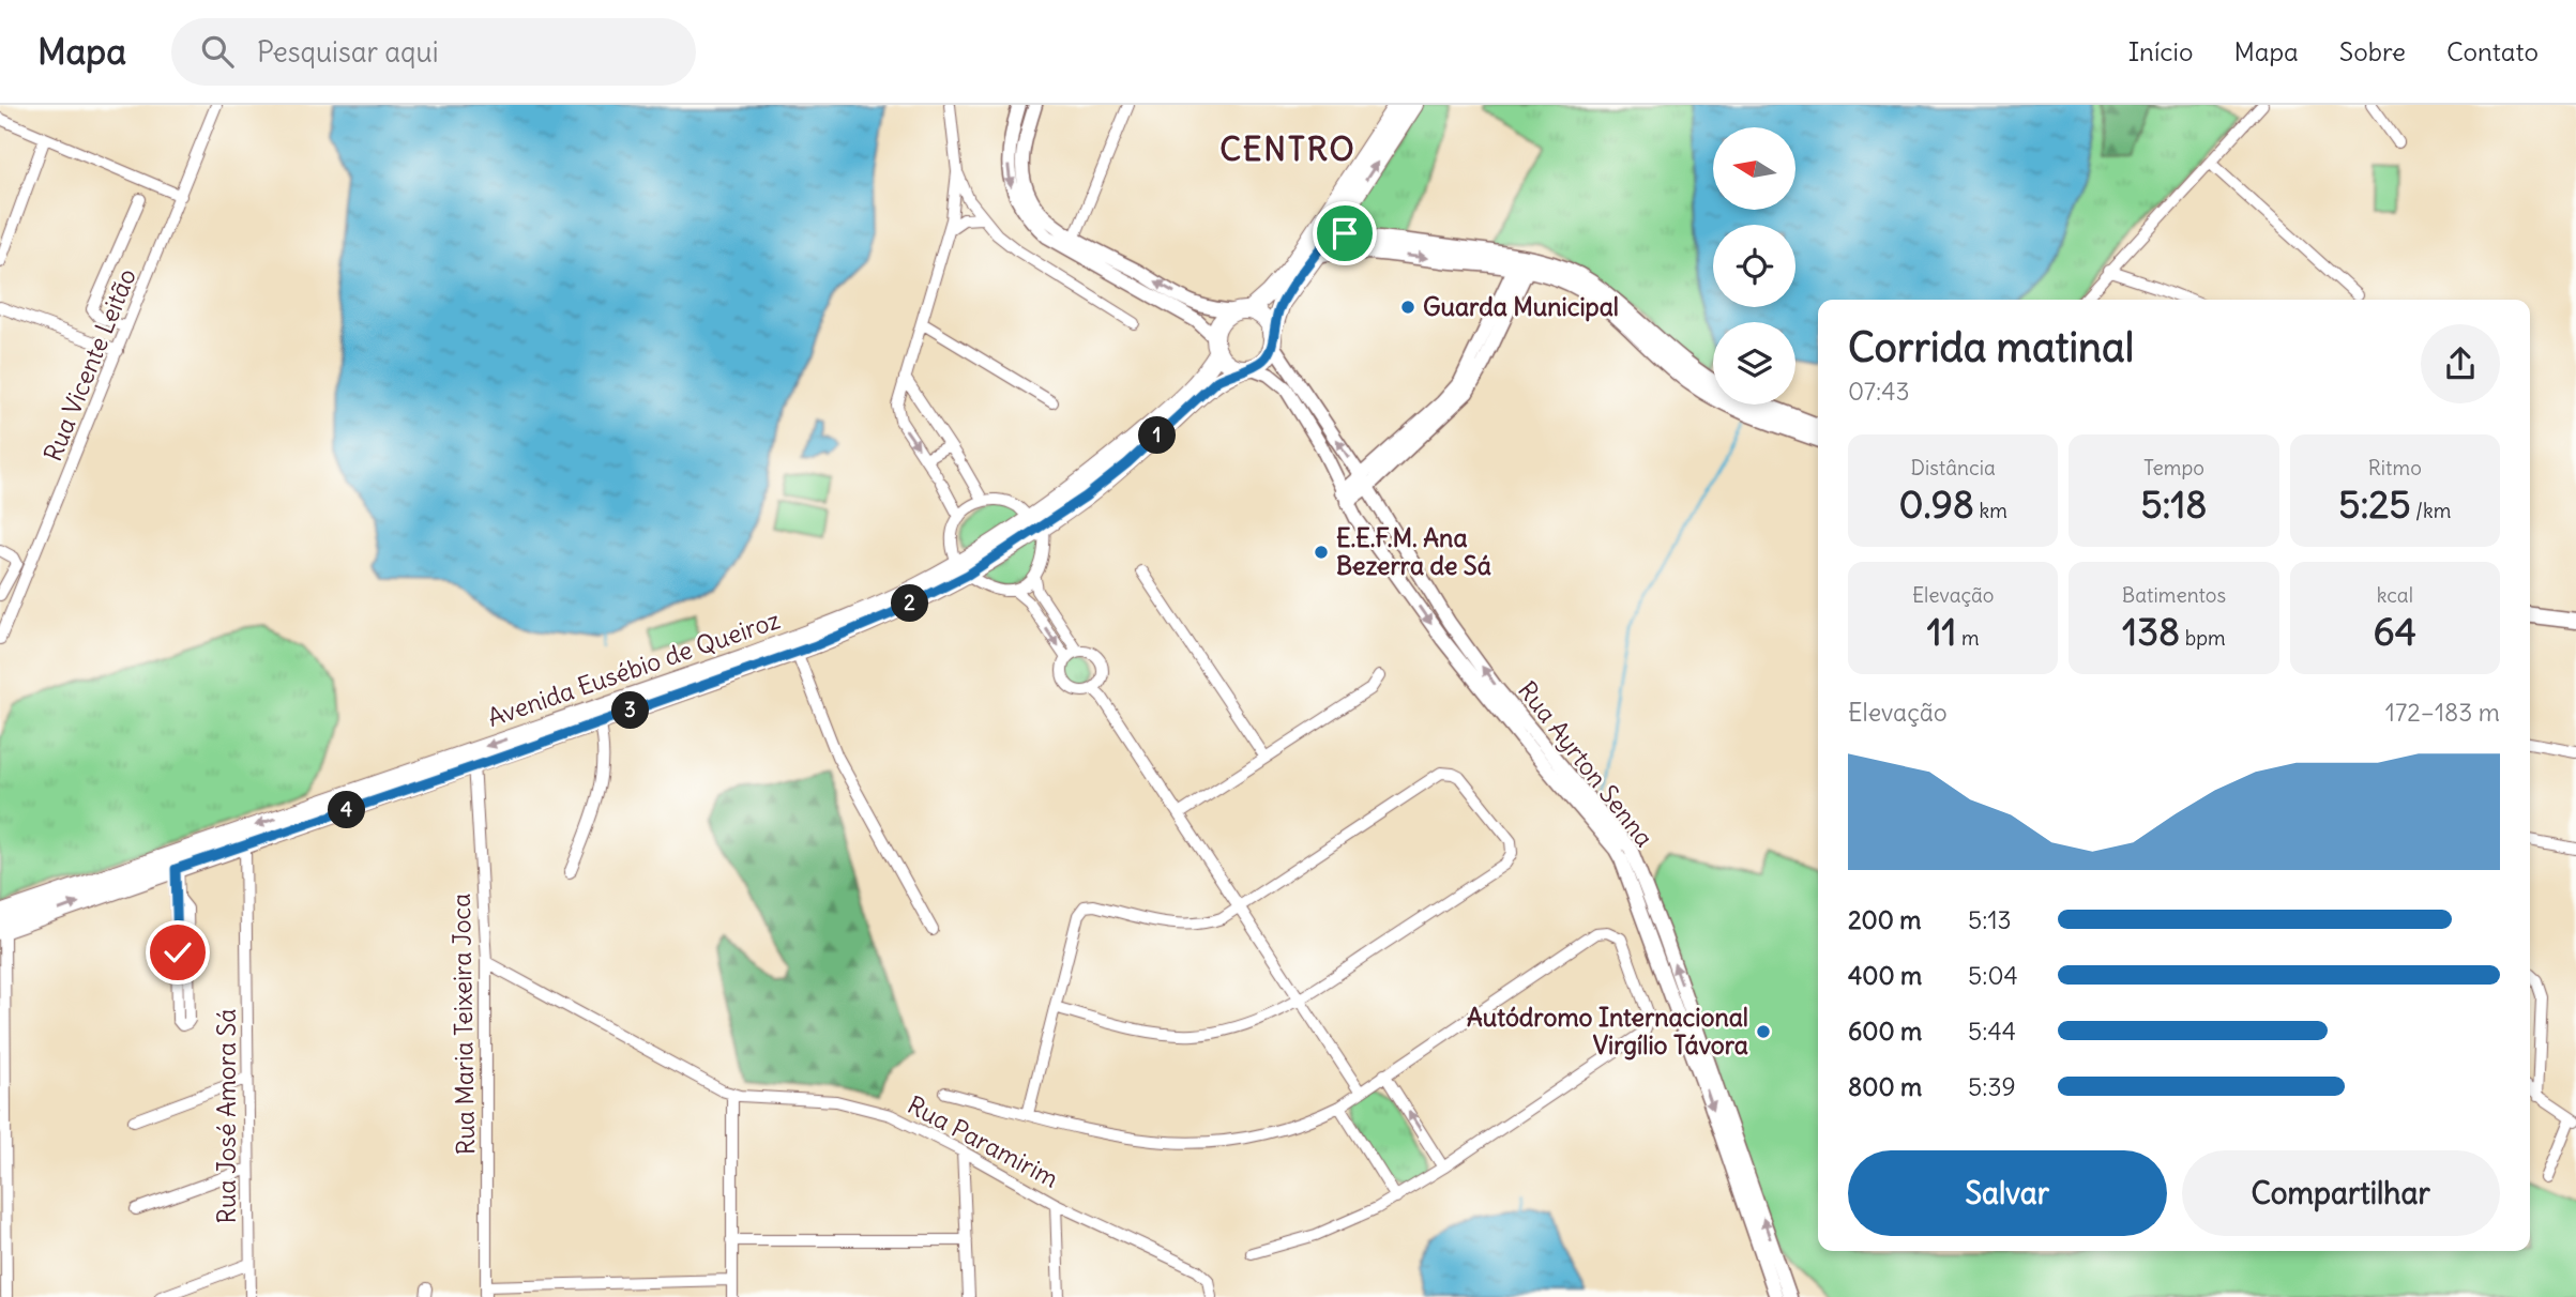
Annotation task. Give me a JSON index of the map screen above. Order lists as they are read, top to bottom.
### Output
{
  "streets": {
    "main road": ["Avenida Eusébio de Queiroz"],
    "street": [
      "Rua Vicente Leitão",
      "Rua Ayrton Senna",
      "Rua Maria Teixeira Joca",
      "Rua José Amora Sá",
      "Rua Paramirim"
    ]
  },
  "crossings": [
    ["Avenida Eusébio de Queiroz", "Rua Ayrton Senna"],
    ["Avenida Eusébio de Queiroz", "Rua Maria Teixeira Joca"],
    ["Avenida Eusébio de Queiroz", "Rua José Amora Sá"],
    ["Rua Maria Teixeira Joca", "Rua Paramirim"]
  ],
  "districts": ["CENTRO"],
  "places": ["Guarda Municipal", "E.E.F.M. Ana Bezerra de Sá", "Autódromo Internacional Virgílio Távora"],
  "north": "left",
  "page": {
    "header": "Mapa",
    "search": "Pesquisar aqui",
    "nav": [
      "Início",
      "Mapa",
      "Sobre",
      "Contato"
    ],
    "heading": ["Corrida matinal", "07:43"],
    "pins": [
      "1",
      "2",
      "3",
      "4"
    ],
    "stats": [
      ["Distância", "0.98 km"],
      ["Tempo", "5:18"],
      ["Ritmo", "5:25 /km"],
      ["Elevação", "11 m"],
      ["Batimentos", "138 bpm"],
      ["kcal", "64"]
    ],
    "chart": ["Elevação", "172–183 m"],
    "list": [
      {
        "name": "200 m",
        "note": "5:13"
      },
      {
        "name": "400 m",
        "note": "5:04"
      },
      {
        "name": "600 m",
        "note": "5:44"
      },
      {
        "name": "800 m",
        "note": "5:39"
      }
    ],
    "buttons": ["Salvar", "Compartilhar"]
  }
}
